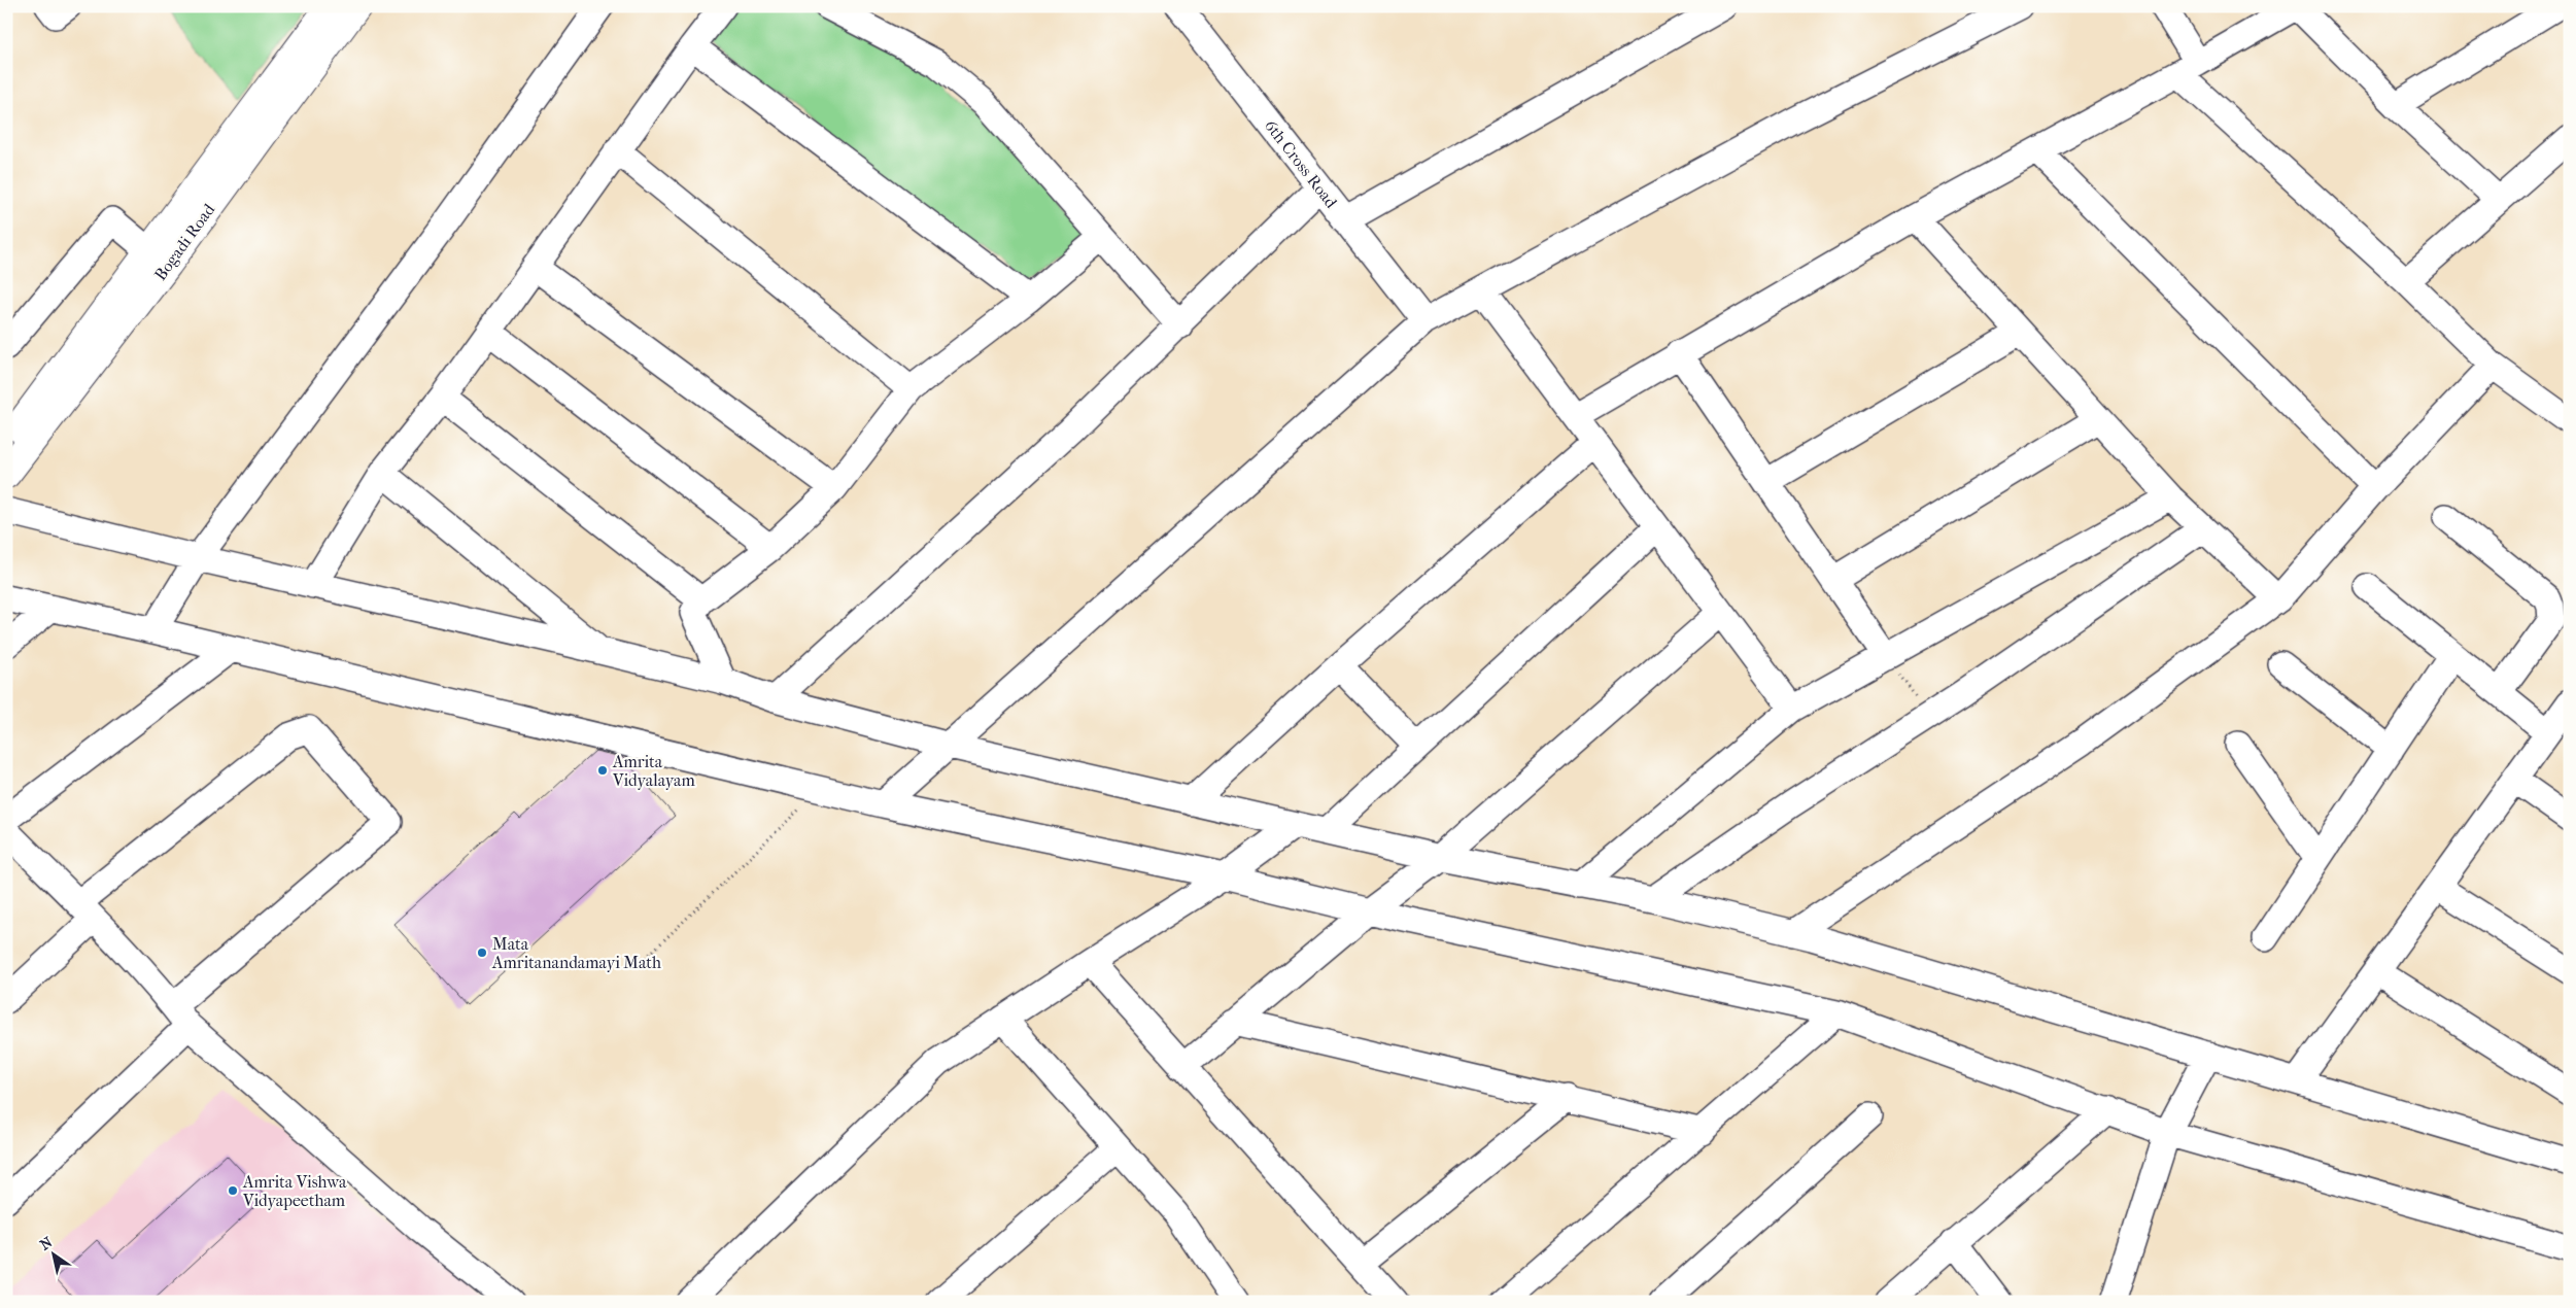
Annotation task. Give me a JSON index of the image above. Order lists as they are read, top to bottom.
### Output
{
  "streets": {
    "main road": ["Bogadi Road"],
    "street": ["6th Cross Road"]
  },
  "places": ["Amrita Vidyalayam", "Mata Amritanandamayi Math", "Amrita Vishwa Vidyapeetham"],
  "north": "top left"
}
